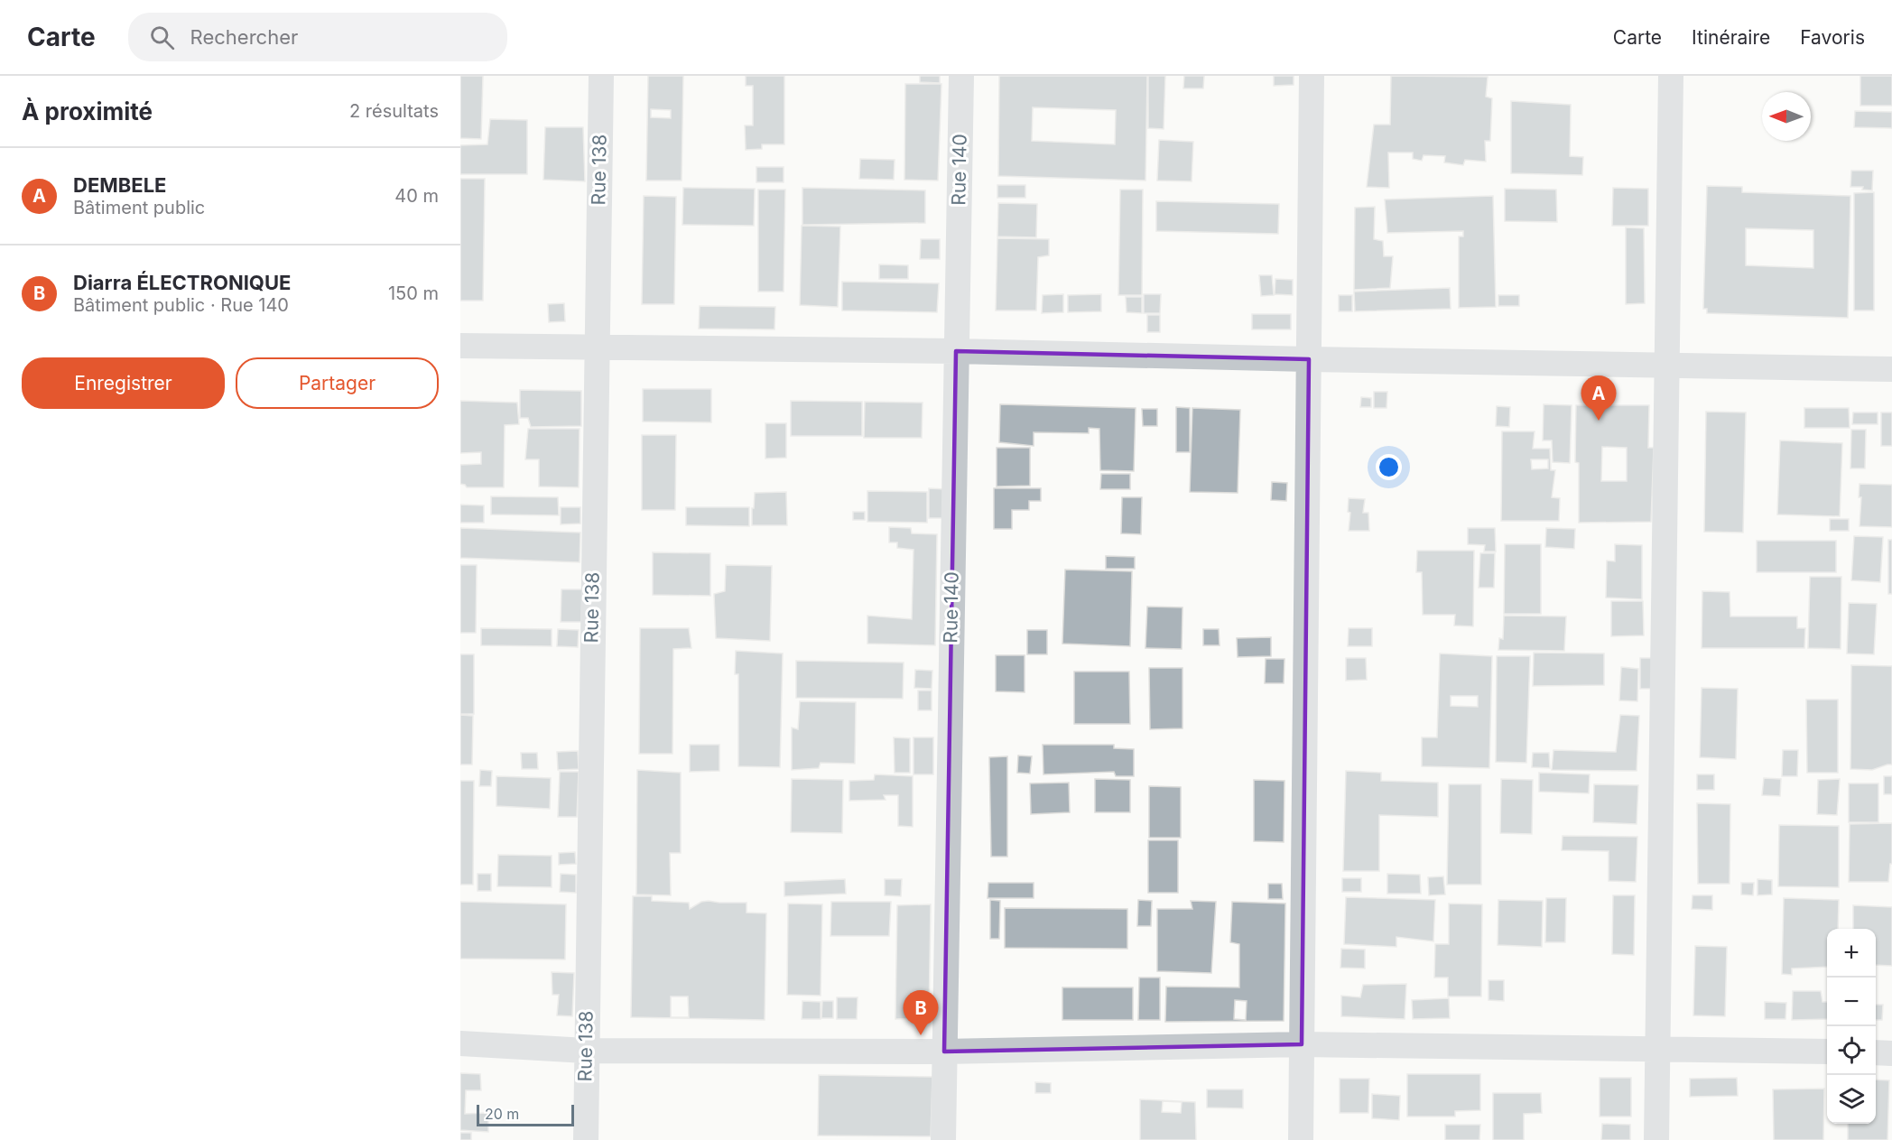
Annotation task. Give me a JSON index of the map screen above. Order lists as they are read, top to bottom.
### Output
{
  "streets": {
    "street": ["Rue 138", "Rue 140"]
  },
  "scale_bar": "20 m",
  "north": "left",
  "page": {
    "header": "Carte",
    "search": "Rechercher",
    "nav": ["Carte", "Itinéraire", "Favoris"],
    "heading": ["À proximité", "2 résultats"],
    "list": [
      {
        "mark": "A",
        "name": "DEMBELE",
        "note": "Bâtiment public",
        "value": "40 m"
      },
      {
        "mark": "B",
        "name": "Diarra ÉLECTRONIQUE",
        "note": "Bâtiment public · Rue 140",
        "value": "150 m"
      }
    ],
    "buttons": ["Enregistrer", "Partager"],
    "pins": ["A", "B"],
    "map_buttons": ["+", "−"],
    "scale": "20 m"
  }
}
